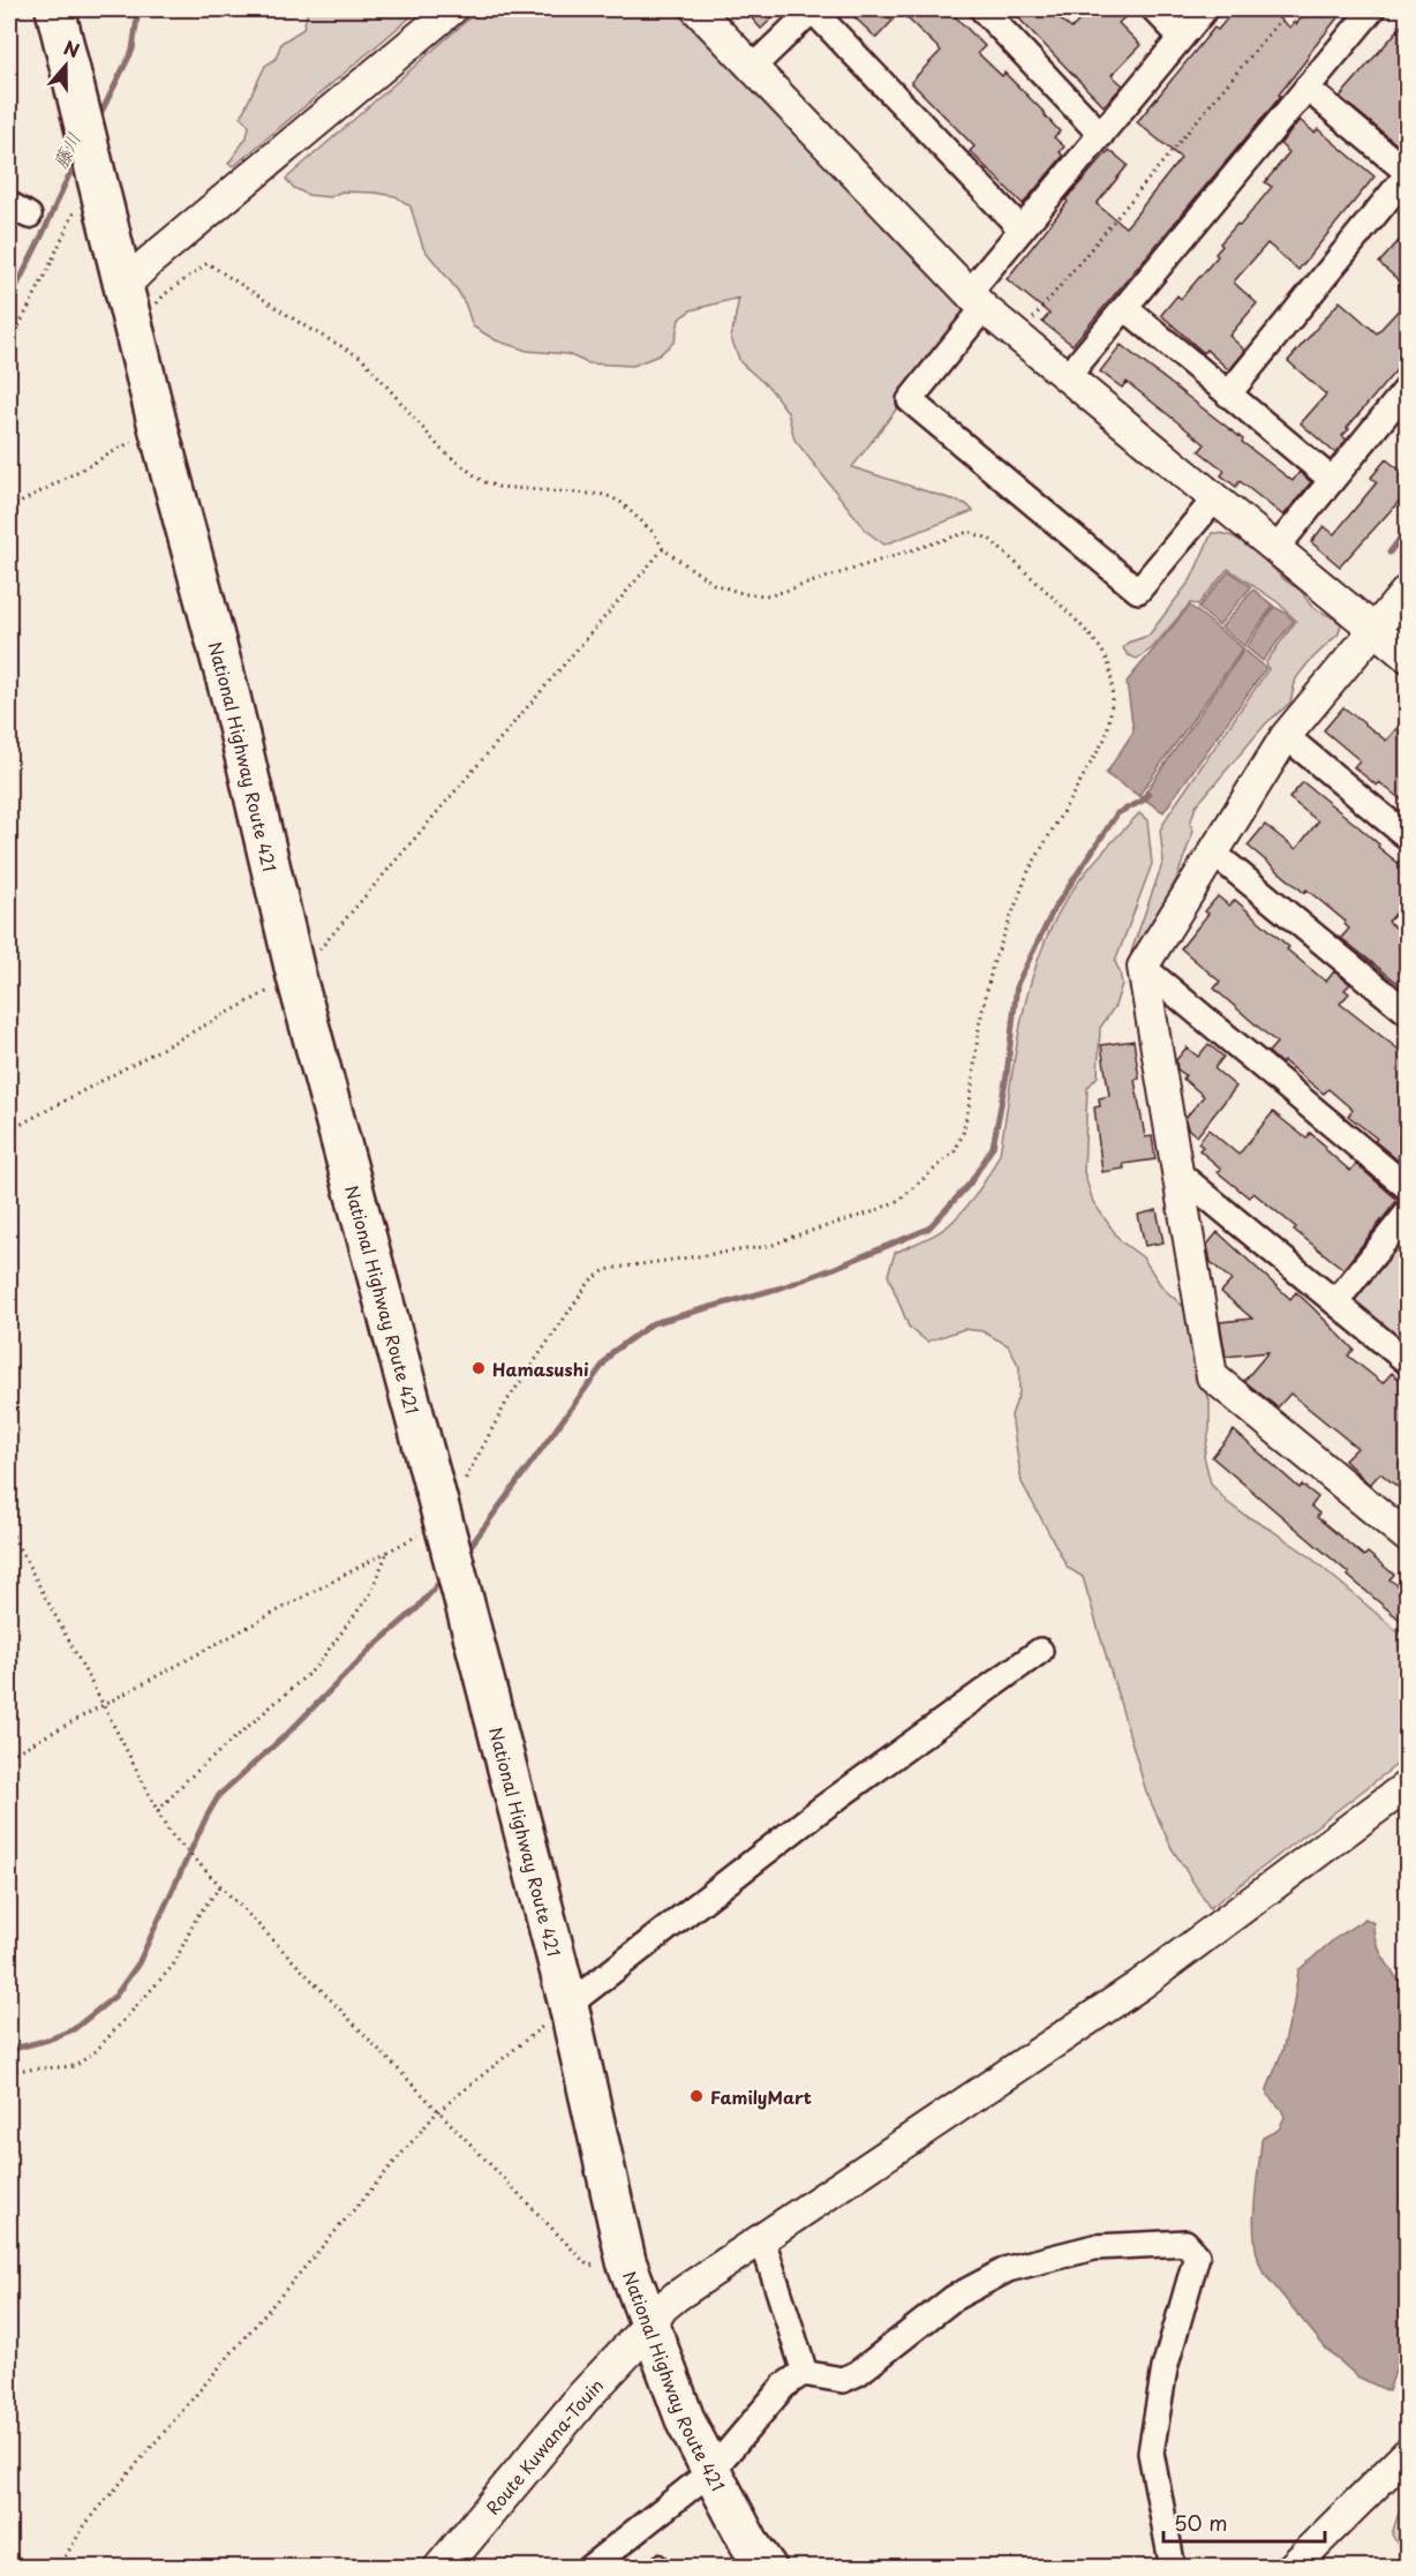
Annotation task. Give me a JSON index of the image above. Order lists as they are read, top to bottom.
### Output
{
  "streets": {
    "highway": ["National Highway Route 421"],
    "main road": ["Route Kuwana-Touin"]
  },
  "crossings": [
    ["National Highway Route 421", "Route Kuwana-Touin"]
  ],
  "water": ["藤川"],
  "places": ["Hamasushi", "FamilyMart"],
  "scale_bar": "50 m",
  "north": "top"
}
